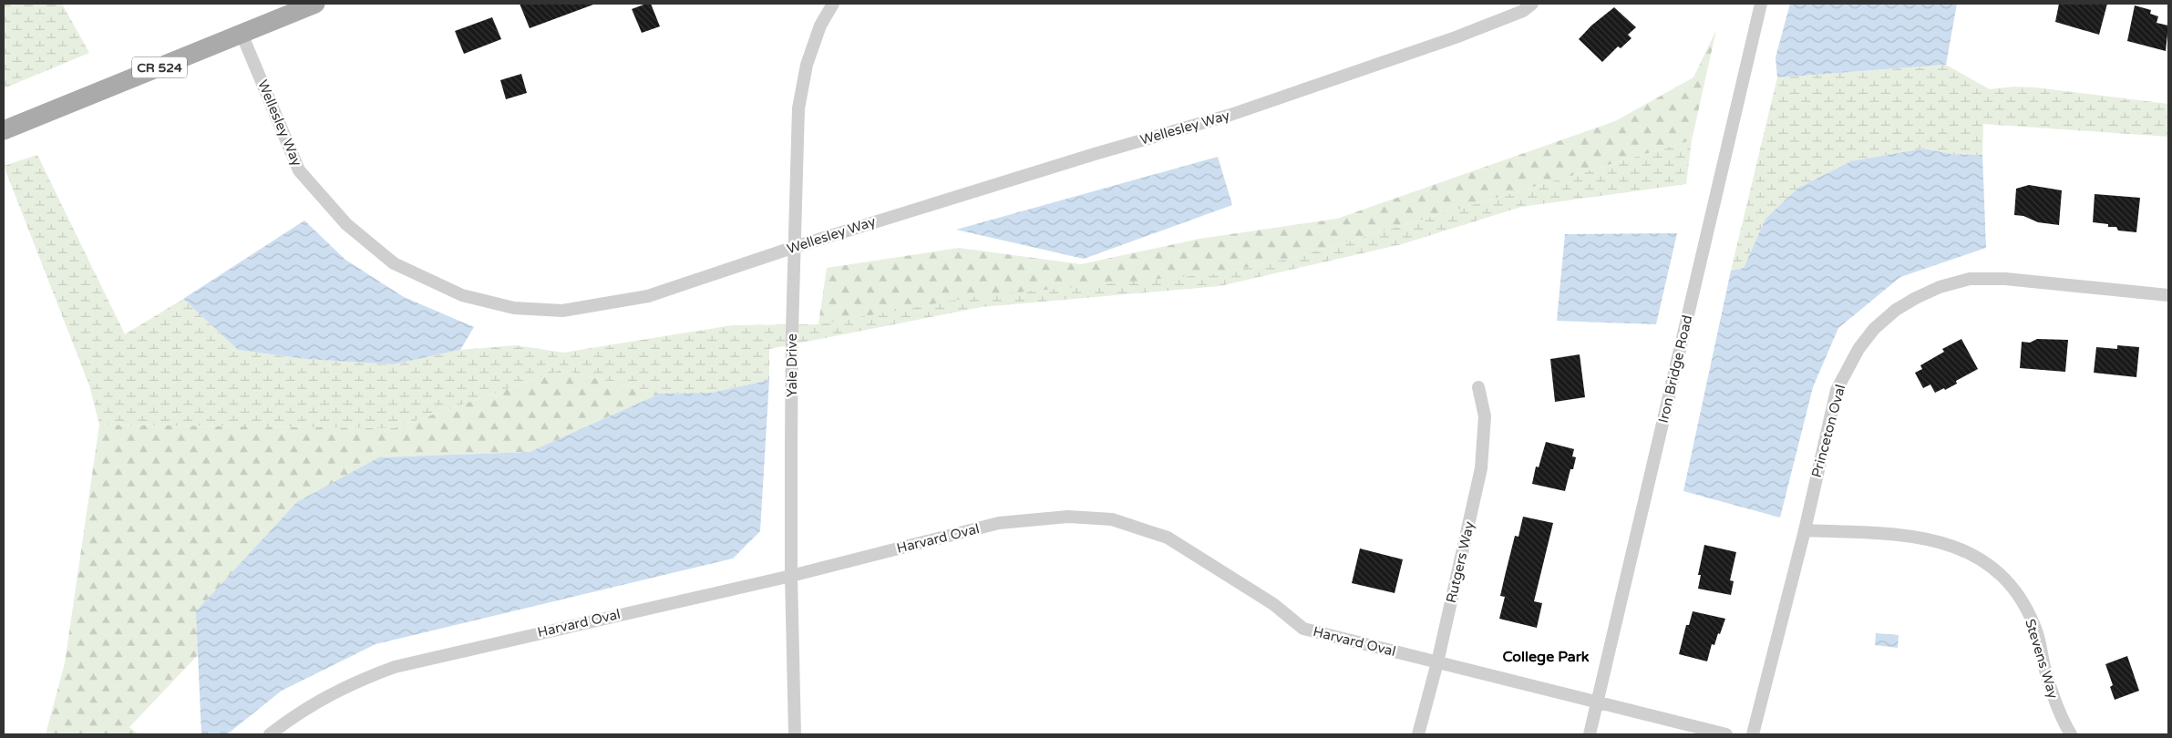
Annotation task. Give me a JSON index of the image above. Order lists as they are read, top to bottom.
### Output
{
  "streets": {
    "main road": ["CR 524"],
    "street": [
      "Wellesley Way",
      "Yale Drive",
      "Iron Bridge Road",
      "Princeton Oval",
      "Harvard Oval",
      "Rutgers Way",
      "Stevens Way"
    ]
  },
  "crossings": [
    ["CR 524", "Wellesley Way"],
    ["Wellesley Way", "Yale Drive"],
    ["Yale Drive", "Harvard Oval"],
    ["Iron Bridge Road", "Harvard Oval"],
    ["Princeton Oval", "Stevens Way"],
    ["Harvard Oval", "Rutgers Way"]
  ],
  "districts": ["College Park"]
}
